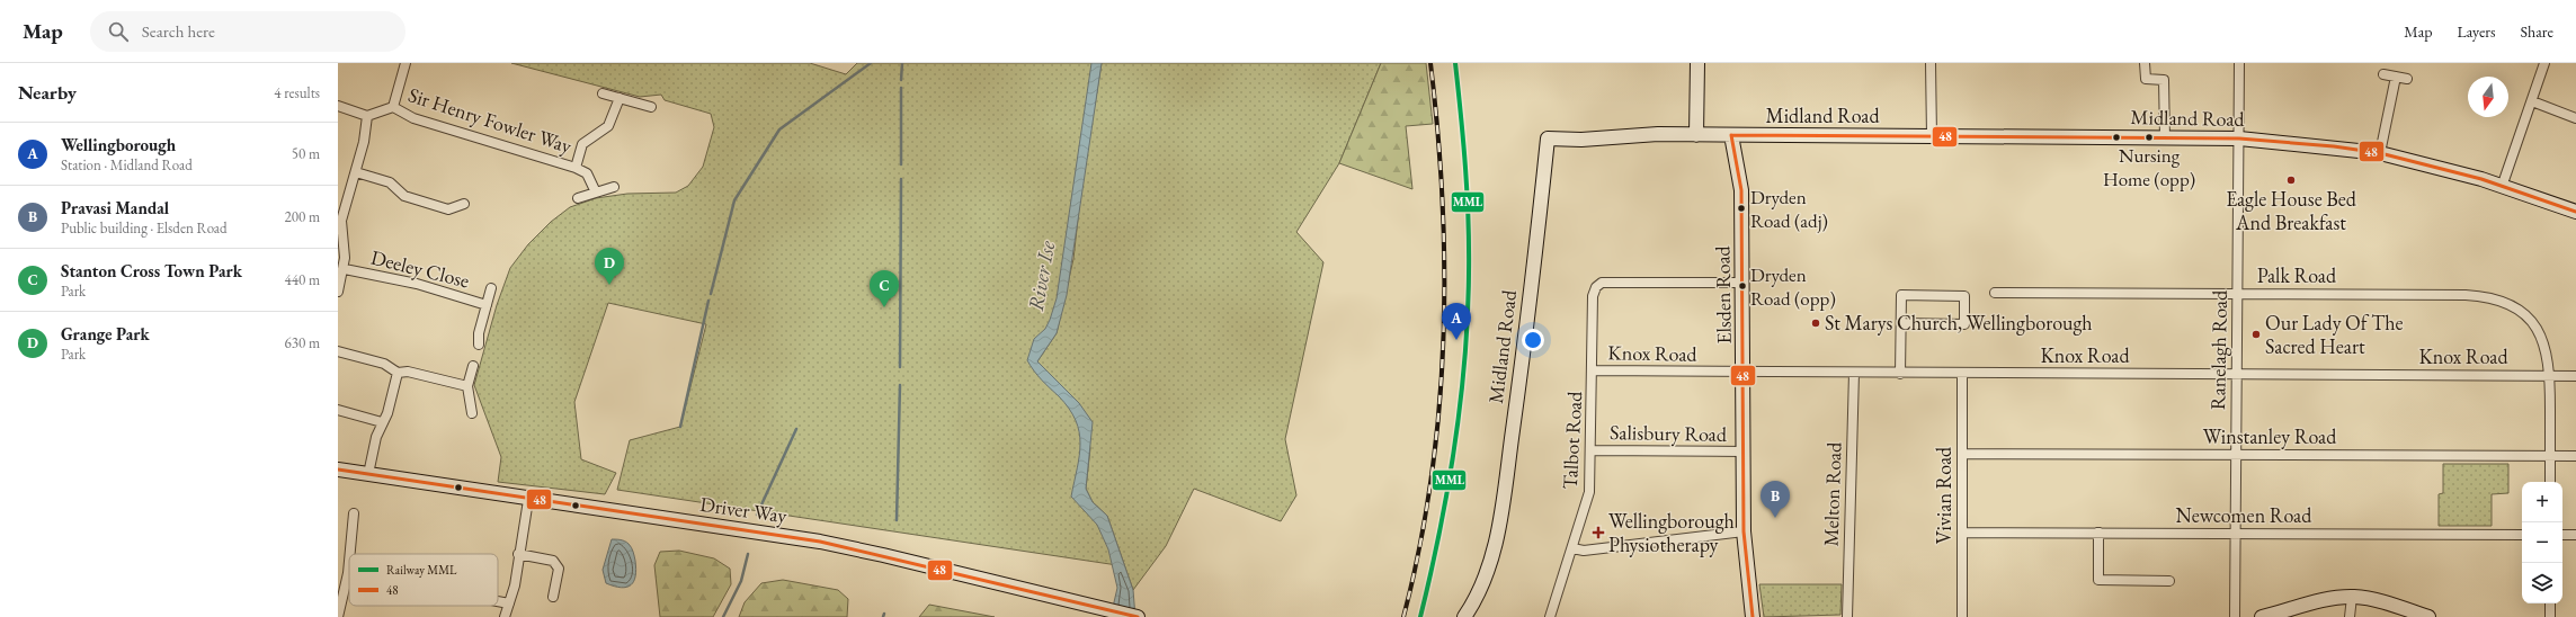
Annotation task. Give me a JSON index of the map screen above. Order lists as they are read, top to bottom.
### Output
{
  "streets": {
    "main road": ["Midland Road", "Elsden Road", "Driver Way"],
    "street": [
      "Sir Henry Fowler Way",
      "Deeley Close",
      "Palk Road",
      "Ranelagh Road",
      "Knox Road",
      "Salisbury Road",
      "Winstanley Road",
      "Talbot Road",
      "Melton Road",
      "Vivian Road",
      "Newcomen Road"
    ]
  },
  "crossings": [
    ["Midland Road", "Elsden Road"],
    ["Midland Road", "Ranelagh Road"],
    ["Palk Road", "Ranelagh Road"],
    ["Palk Road", "Knox Road"],
    ["Palk Road", "Winstanley Road"],
    ["Elsden Road", "Knox Road"],
    ["Elsden Road", "Salisbury Road"],
    ["Elsden Road", "Talbot Road"],
    ["Ranelagh Road", "Knox Road"],
    ["Ranelagh Road", "Winstanley Road"],
    ["Ranelagh Road", "Newcomen Road"],
    ["Knox Road", "Talbot Road"],
    ["Knox Road", "Melton Road"],
    ["Knox Road", "Vivian Road"],
    ["Salisbury Road", "Talbot Road"],
    ["Winstanley Road", "Vivian Road"],
    ["Vivian Road", "Newcomen Road"]
  ],
  "water": ["River Ise"],
  "places": {
    "other": [
      "Nursing Home (opp)",
      "Eagle House Bed And Breakfast",
      "Dryden Road (adj)",
      "Dryden Road (opp)",
      "St Marys Church, Wellingborough",
      "Our Lady Of The Sacred Heart"
    ],
    "health": ["Wellingborough Physiotherapy"]
  },
  "lines": ["rail line MML", "transit line 48"],
  "legend": ["Railway MML", "48"],
  "north": "bottom",
  "page": {
    "header": "Map",
    "search": "Search here",
    "nav": ["Map", "Layers", "Share"],
    "heading": ["Nearby", "4 results"],
    "list": [
      {
        "mark": "A",
        "name": "Wellingborough",
        "note": "Station · Midland Road",
        "value": "50 m"
      },
      {
        "mark": "B",
        "name": "Pravasi Mandal",
        "note": "Public building · Elsden Road",
        "value": "200 m"
      },
      {
        "mark": "C",
        "name": "Stanton Cross Town Park",
        "note": "Park",
        "value": "440 m"
      },
      {
        "mark": "D",
        "name": "Grange Park",
        "note": "Park",
        "value": "630 m"
      }
    ],
    "pins": [
      "D",
      "C",
      "A",
      "B"
    ],
    "map_buttons": ["+", "−"]
  }
}
